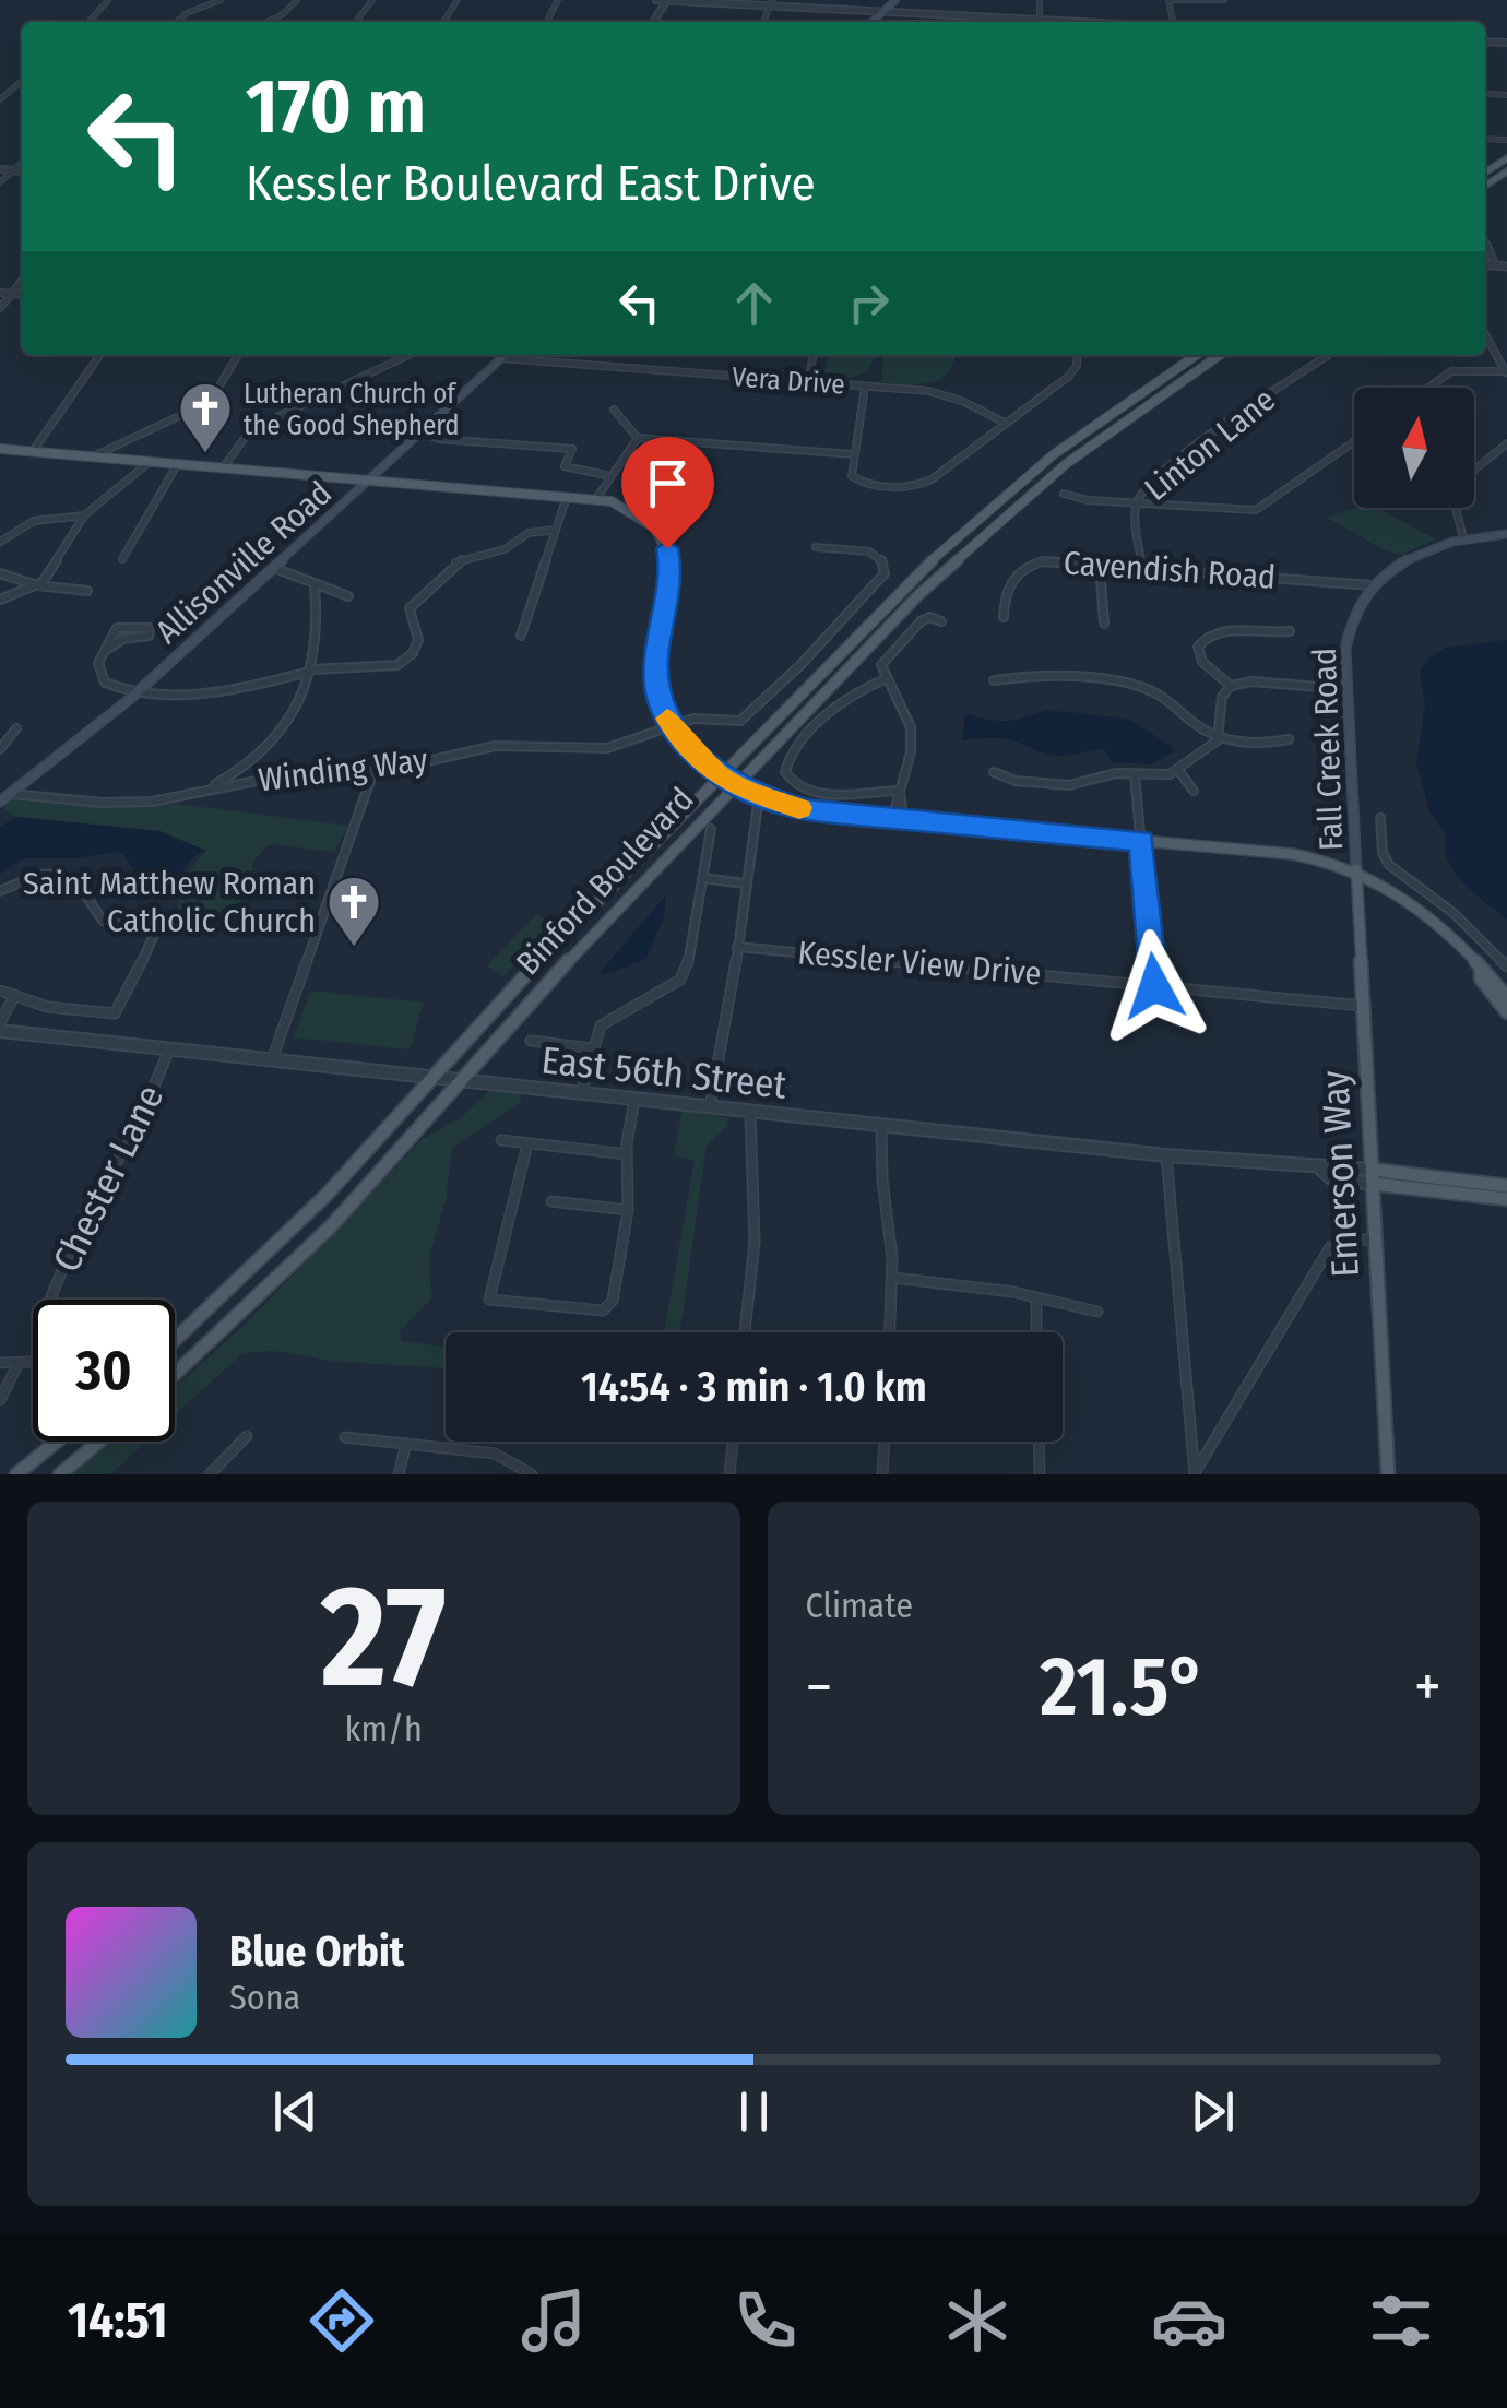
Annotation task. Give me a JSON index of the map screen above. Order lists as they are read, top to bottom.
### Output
{
  "streets": {
    "main road": [
      "Allisonville Road",
      "Fall Creek Road",
      "Binford Boulevard",
      "East 56th Street",
      "Emerson Way"
    ],
    "street": [
      "Vera Drive",
      "Linton Lane",
      "Cavendish Road",
      "Winding Way",
      "Kessler View Drive",
      "Chester Lane"
    ]
  },
  "crossings": [
    ["Vera Drive", "Allisonville Road"],
    ["Linton Lane", "Cavendish Road"],
    ["Allisonville Road", "Winding Way"],
    ["Cavendish Road", "Fall Creek Road"],
    ["Fall Creek Road", "Emerson Way"],
    ["Binford Boulevard", "East 56th Street"],
    ["Kessler View Drive", "Emerson Way"],
    ["East 56th Street", "Emerson Way"],
    ["East 56th Street", "Chester Lane"]
  ],
  "places": {
    "church": ["Lutheran Church of the Good Shepherd", "Saint Matthew Roman Catholic Church"]
  },
  "north": "top",
  "page": {
    "turn": ["170 m", "Kessler Boulevard East Drive"],
    "limit": "30",
    "trip": "14:54 · 3 min · 1.0 km",
    "tile": [
      ["27", "km/h"],
      "Climate"
    ],
    "heat": ["−", "21.5°", "+"],
    "song": ["Blue Orbit", "Sona"],
    "tabs": "14:51"
  }
}
